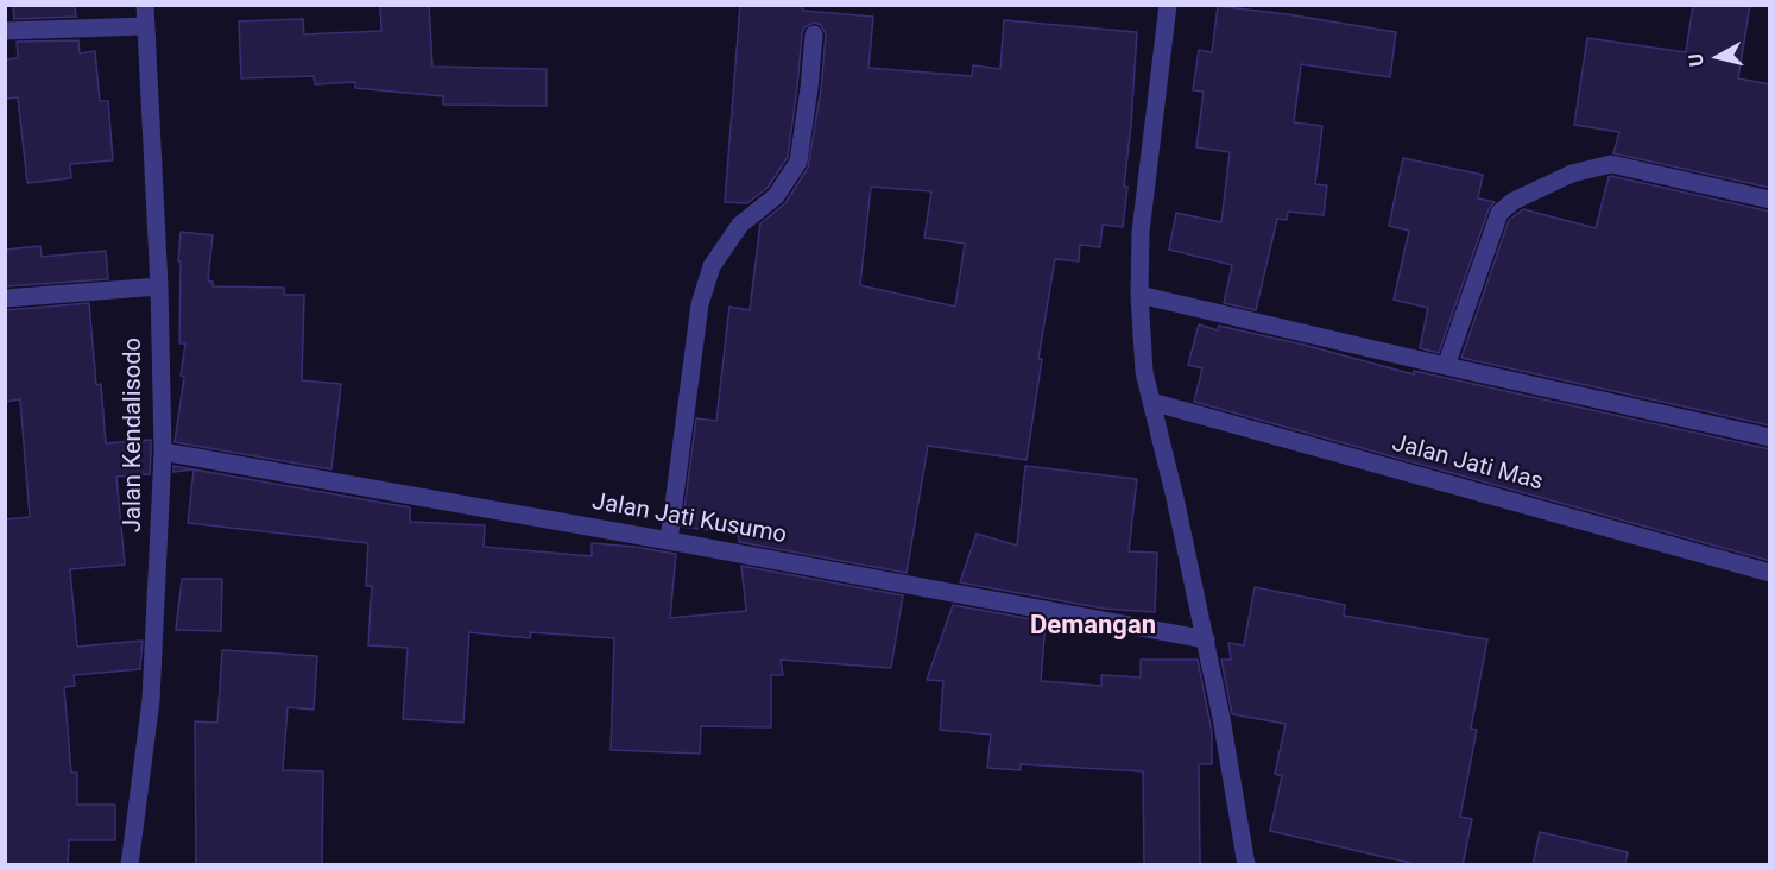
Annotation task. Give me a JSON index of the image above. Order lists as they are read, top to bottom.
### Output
{
  "streets": {
    "street": ["Jalan Kendalisodo", "Jalan Jati Mas", "Jalan Jati Kusumo"]
  },
  "crossings": [
    ["Jalan Kendalisodo", "Jalan Jati Kusumo"]
  ],
  "districts": ["Demangan"],
  "north": "left"
}
